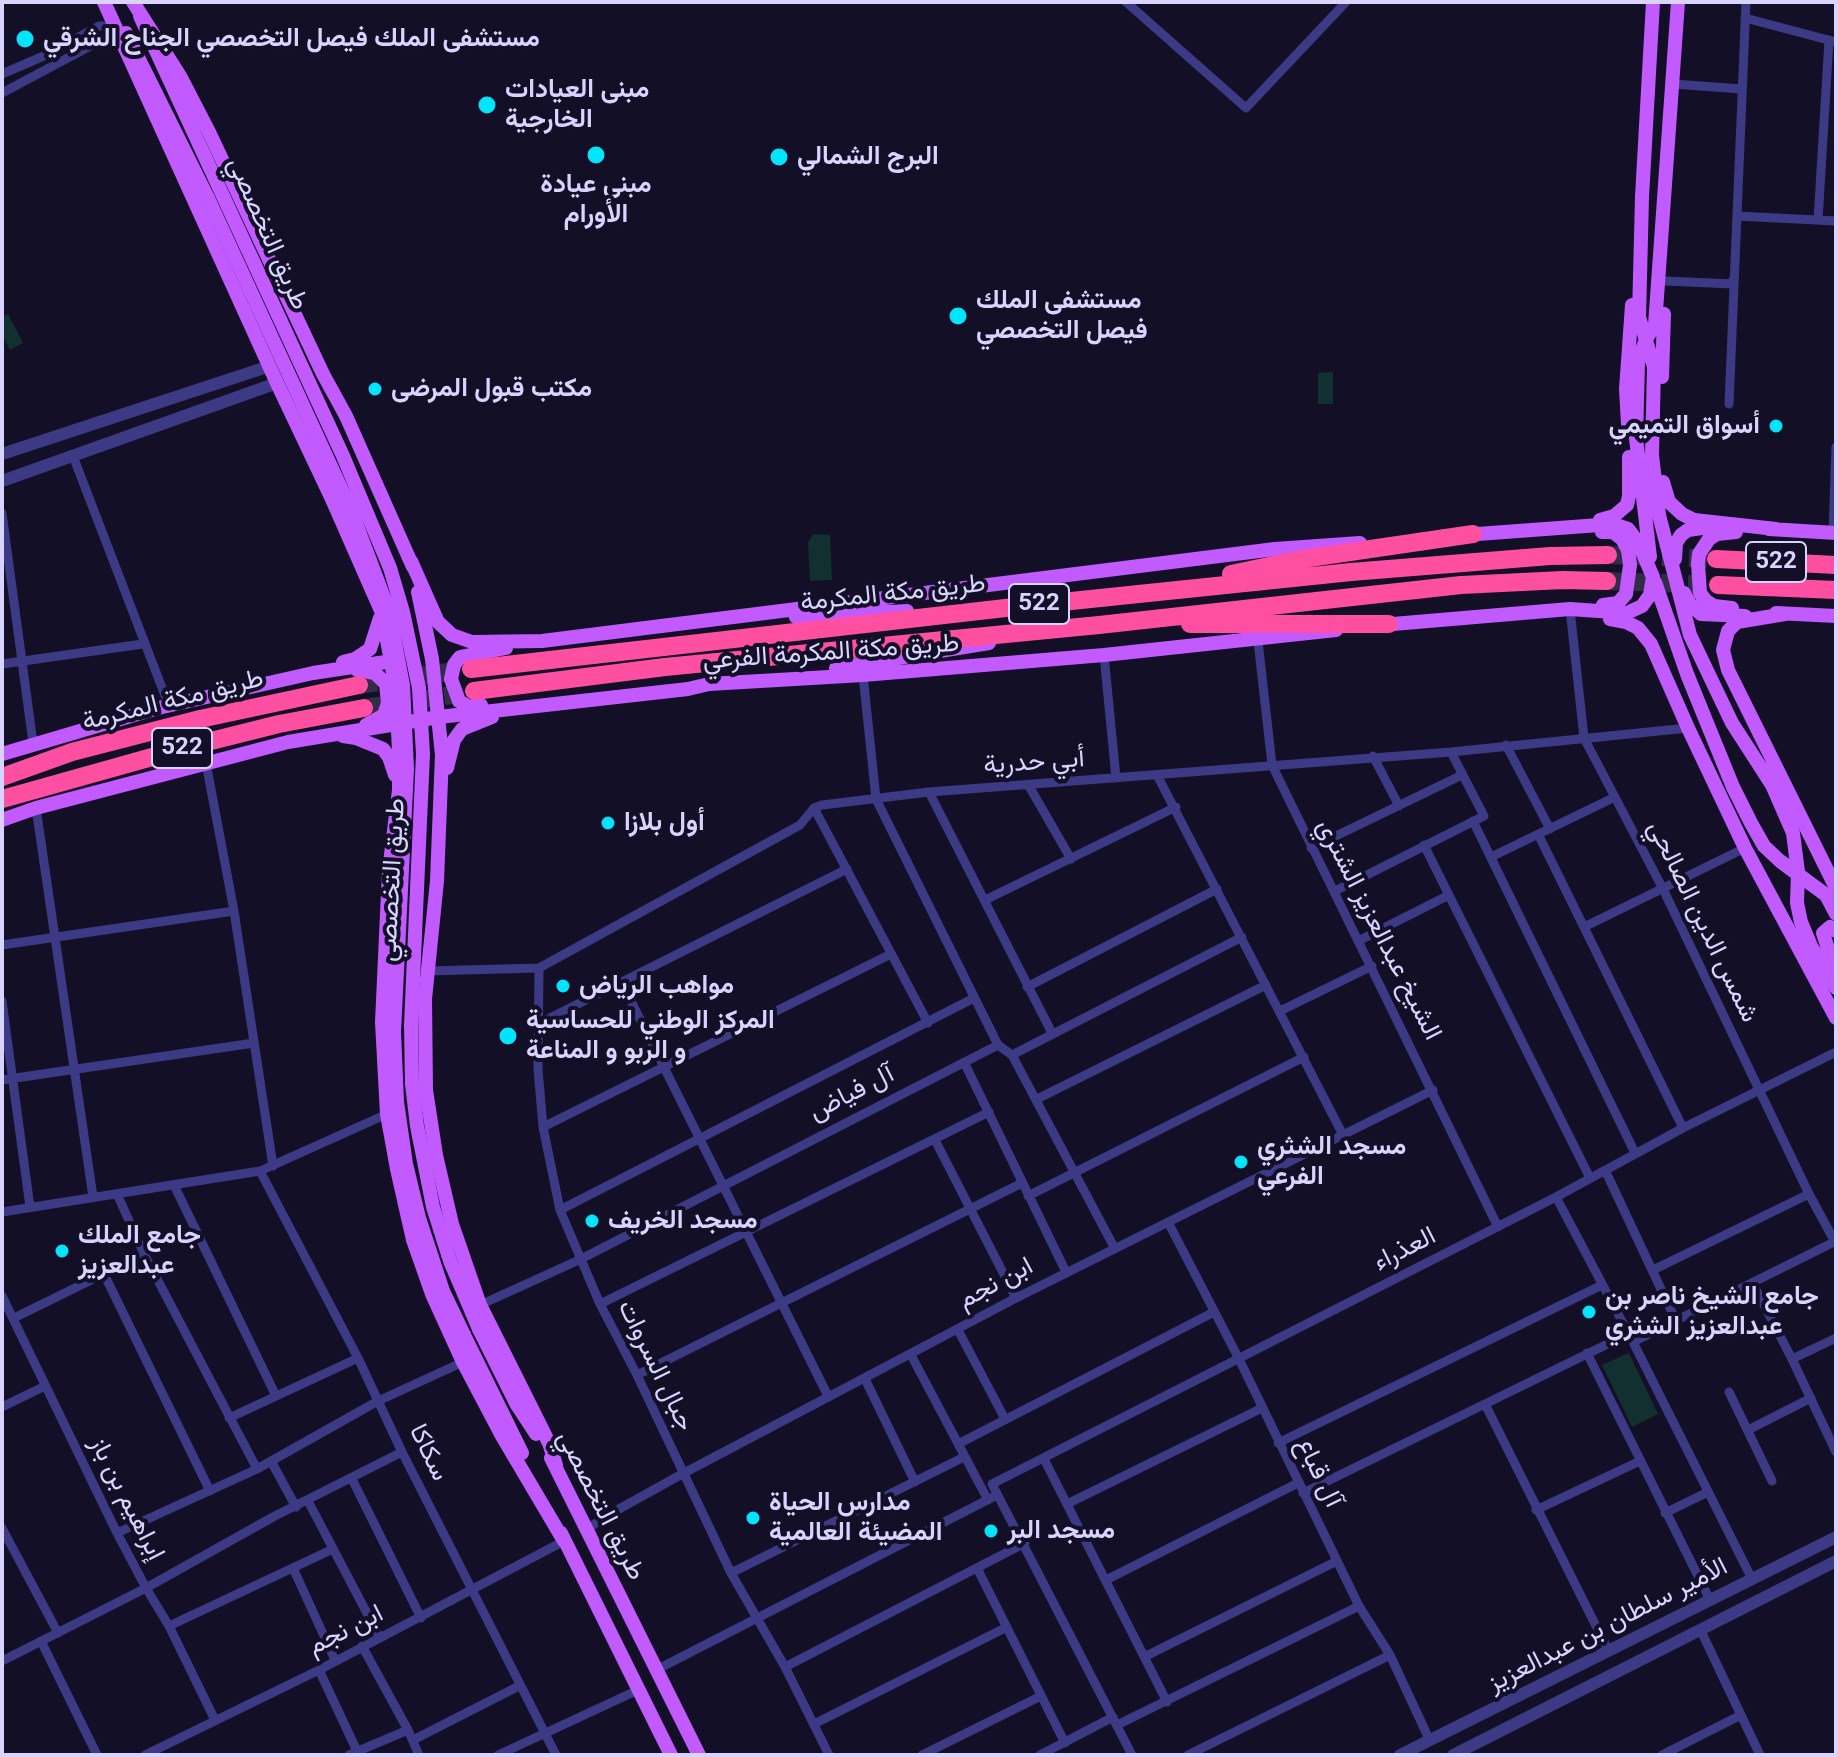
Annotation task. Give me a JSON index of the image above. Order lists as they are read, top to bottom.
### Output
{
  "streets": {
    "highway": ["522", "طريق مكة المكرمة"],
    "main road": ["طريق التخصصي", "طريق مكة المكرمة الفرعي"],
    "street": [
      "أبي حدرية",
      "شمس الدين الصالحي",
      "الشيخ عبدالعزيز الشتري",
      "آل فياض",
      "العذراء",
      "ابن نجم",
      "جبال السروات",
      "سكاكا",
      "آل قباع",
      "إبراهيم بن باز",
      "الأمير سلطان بن عبدالعزيز"
    ]
  },
  "crossings": [
    ["طريق التخصصي", "ابن نجم"],
    ["طريق مكة المكرمة الفرعي", "شمس الدين الصالحي"],
    ["طريق مكة المكرمة الفرعي", "الشيخ عبدالعزيز الشتري"],
    ["أبي حدرية", "شمس الدين الصالحي"],
    ["أبي حدرية", "الشيخ عبدالعزيز الشتري"],
    ["شمس الدين الصالحي", "العذراء"],
    ["الشيخ عبدالعزيز الشتري", "العذراء"],
    ["الشيخ عبدالعزيز الشتري", "ابن نجم"],
    ["آل فياض", "جبال السروات"],
    ["العذراء", "آل قباع"],
    ["ابن نجم", "جبال السروات"],
    ["ابن نجم", "سكاكا"],
    ["ابن نجم", "آل قباع"],
    ["ابن نجم", "إبراهيم بن باز"],
    ["آل قباع", "الأمير سلطان بن عبدالعزيز"]
  ],
  "places": [
    "مستشفى الملك فيصل التخصصي الجناح الشرقي",
    "مبنى العيادات الخارجية",
    "مبنى عيادة الأورام",
    "البرج الشمالي",
    "مستشفى الملك فيصل التخصصي",
    "مكتب قبول المرضى",
    "أسواق التميمي",
    "أول بلازا",
    "مواهب الرياض",
    "المركز الوطني للحساسية و الربو و المناعة",
    "مسجد الشثري الفرعي",
    "مسجد الخريف",
    "جامع الملك عبدالعزيز",
    "جامع الشيخ ناصر بن عبدالعزيز الشثري",
    "مدارس الحياة المضيئة العالمية",
    "مسجد البر"
  ]
}
